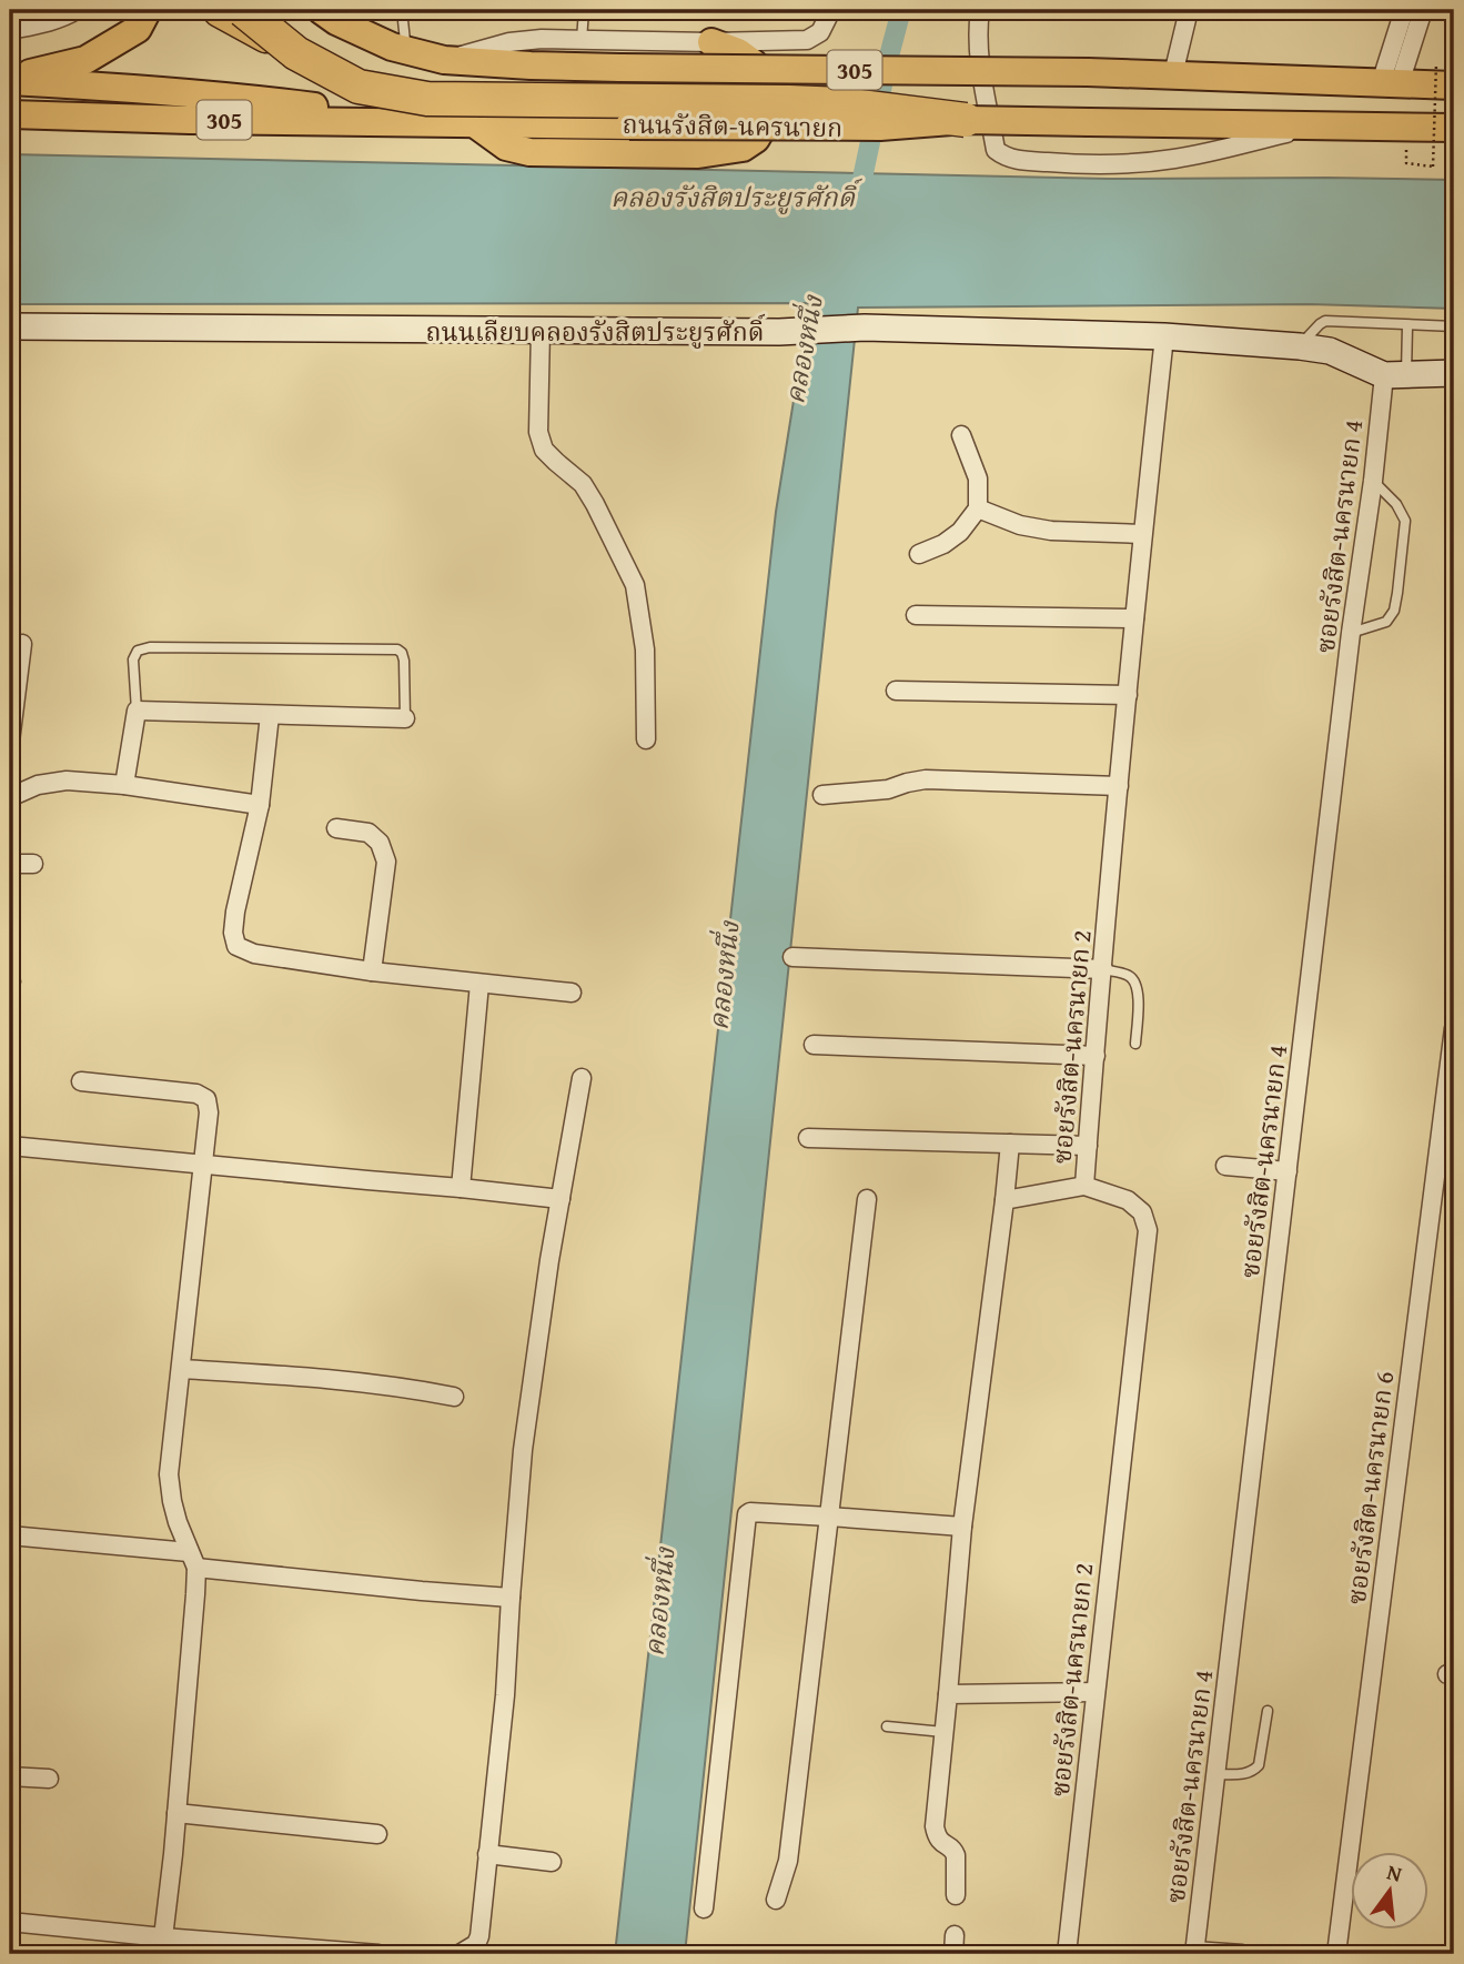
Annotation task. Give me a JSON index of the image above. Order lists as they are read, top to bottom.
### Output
{
  "streets": {
    "main road": ["305", "ถนนรังสิต-นครนายก"],
    "street": [
      "ถนนเลียบคลองรังสิตประยูรศักดิ์",
      "ซอยรังสิต-นครนายก 4",
      "ซอยรังสิต-นครนายก 2",
      "ซอยรังสิต-นครนายก 6"
    ]
  },
  "crossings": [
    ["ถนนเลียบคลองรังสิตประยูรศักดิ์", "ซอยรังสิต-นครนายก 4"],
    ["ถนนเลียบคลองรังสิตประยูรศักดิ์", "ซอยรังสิต-นครนายก 2"]
  ],
  "water": ["คลองรังสิตประยูรศักดิ์", "คลองหนึ่ง"],
  "north": "top"
}
